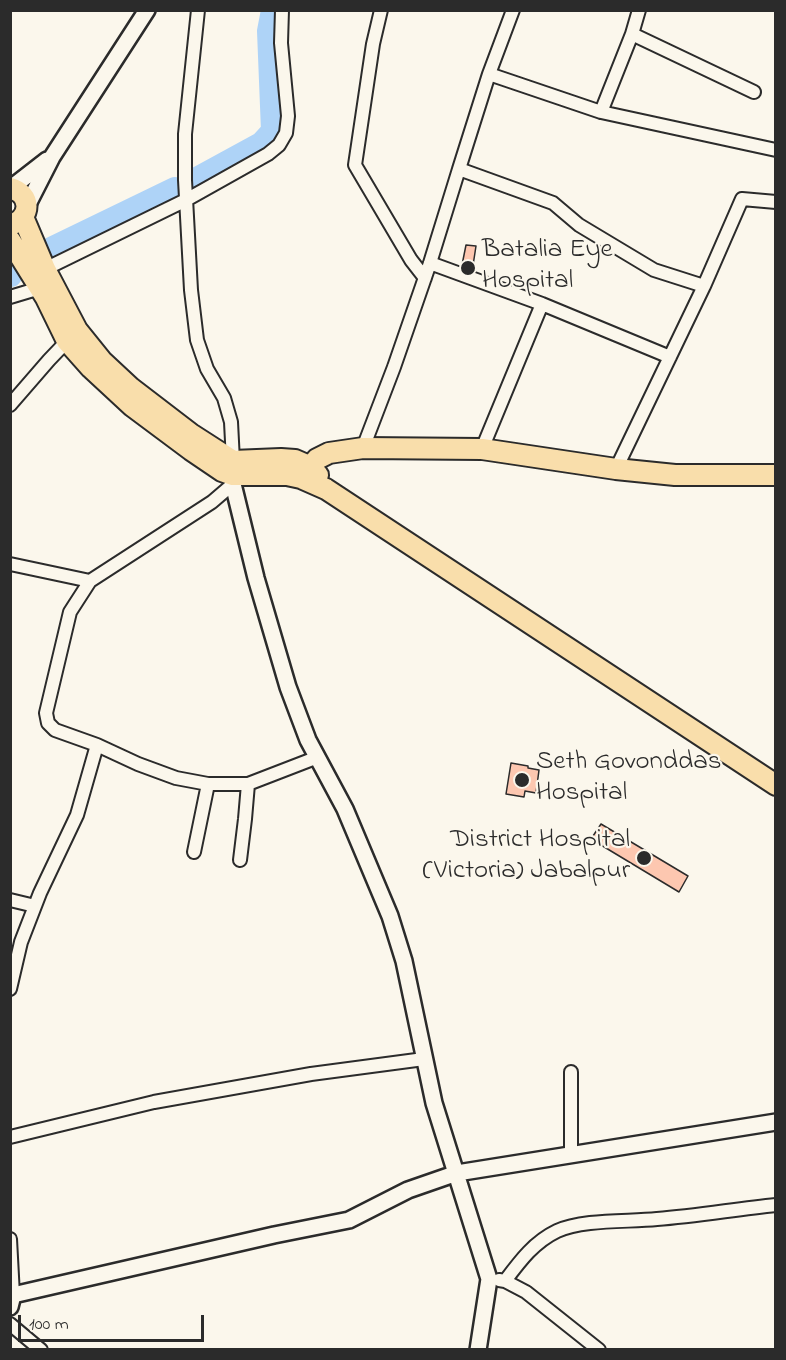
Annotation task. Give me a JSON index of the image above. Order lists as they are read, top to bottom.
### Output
{
  "places": ["Batalia Eye Hospital", "Seth Govonddas Hospital", "District Hospital (Victoria) Jabalpur"],
  "scale_bar": "100 m"
}
